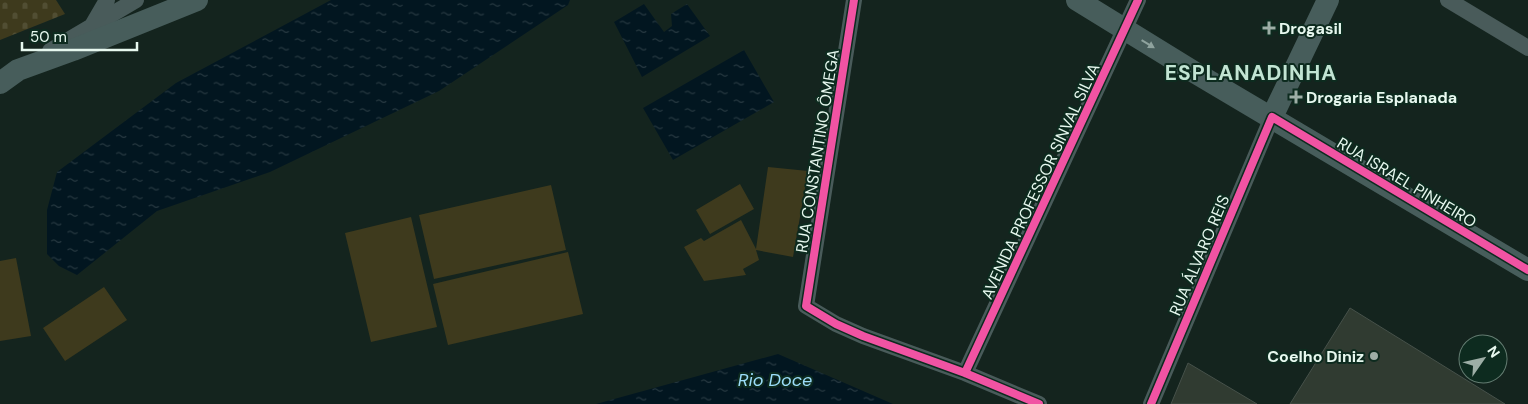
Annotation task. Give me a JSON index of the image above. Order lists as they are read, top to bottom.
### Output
{
  "streets": {
    "street": [
      "RUA CONSTANTINO ÔMEGA",
      "AVENIDA PROFESSOR SINVAL SILVA",
      "RUA ISRAEL PINHEIRO",
      "RUA ÁLVARO REIS"
    ]
  },
  "crossings": [
    ["RUA CONSTANTINO ÔMEGA", "AVENIDA PROFESSOR SINVAL SILVA"],
    ["AVENIDA PROFESSOR SINVAL SILVA", "RUA ISRAEL PINHEIRO"],
    ["RUA ISRAEL PINHEIRO", "RUA ÁLVARO REIS"]
  ],
  "districts": ["ESPLANADINHA"],
  "water": ["Rio Doce"],
  "places": {
    "health": ["Drogasil", "Drogaria Esplanada"],
    "other": ["Coelho Diniz"]
  },
  "scale_bar": "50 m",
  "north": "top right"
}
